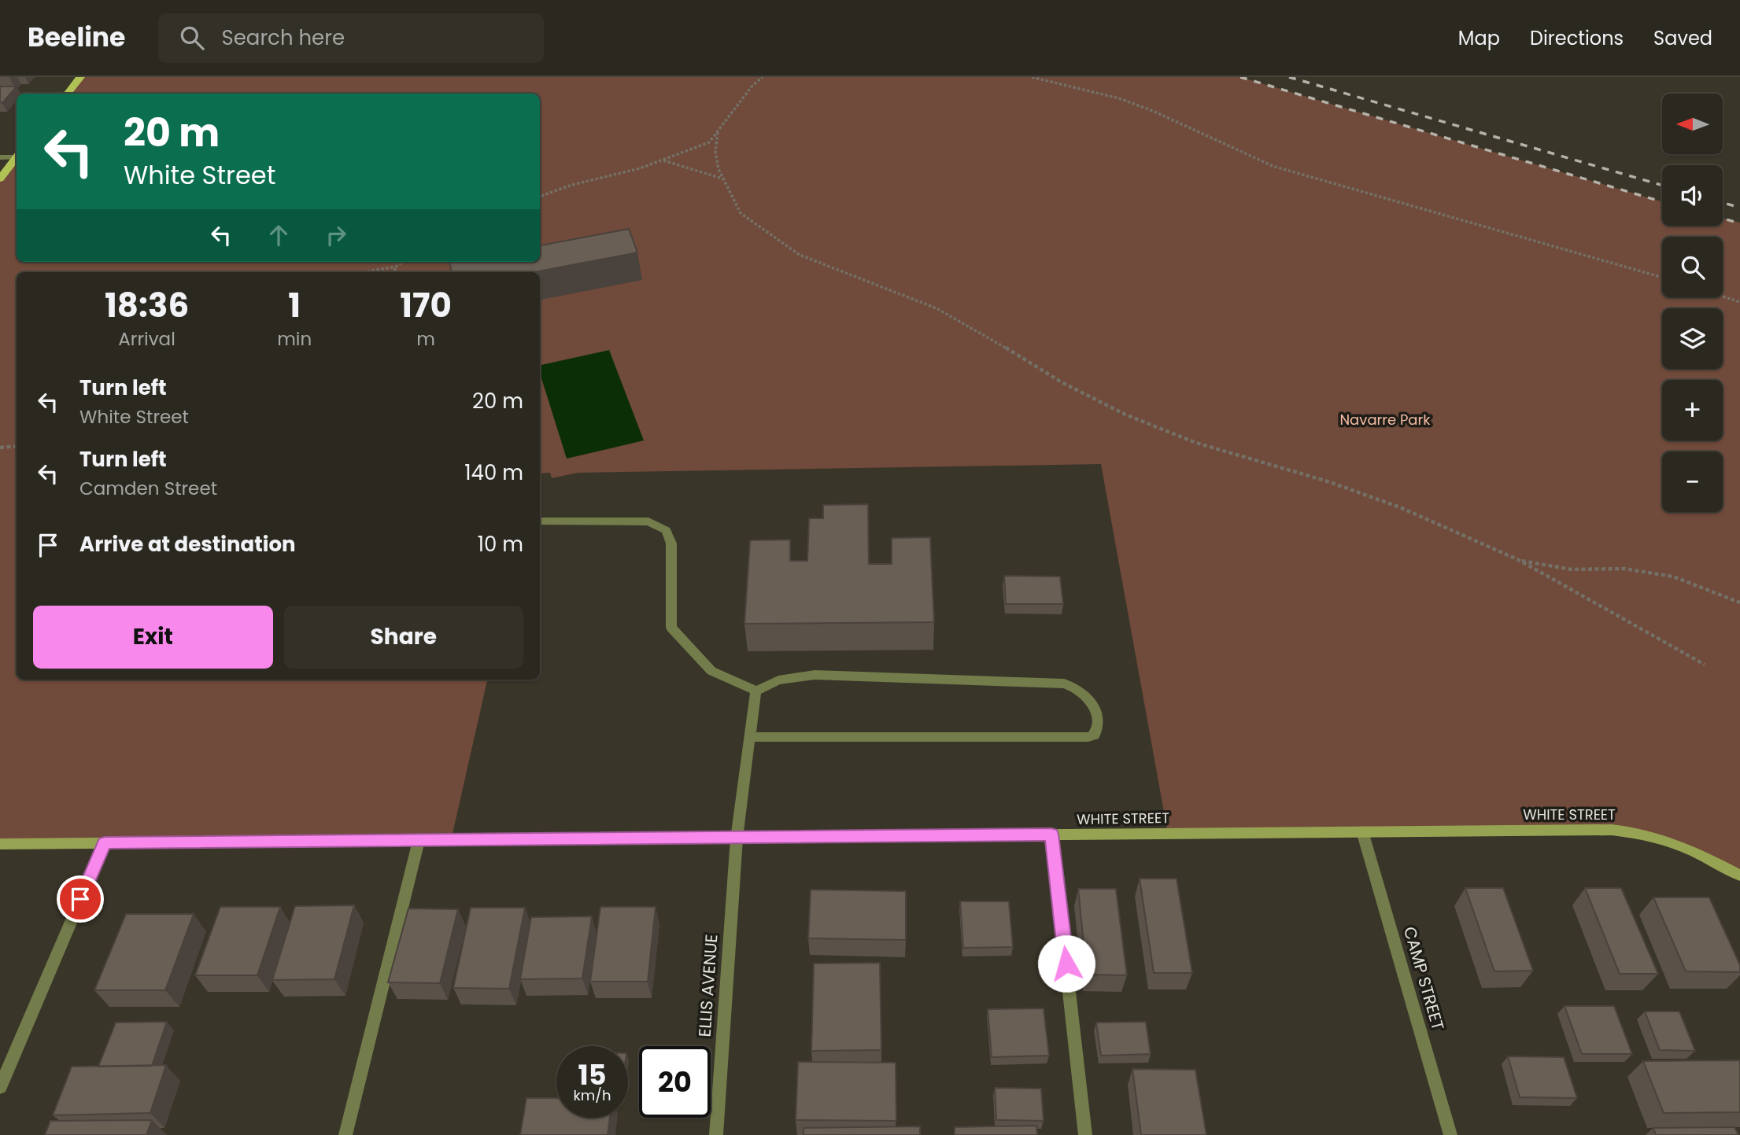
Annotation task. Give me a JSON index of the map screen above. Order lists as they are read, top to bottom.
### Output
{
  "streets": {
    "street": ["WHITE STREET", "CAMP STREET", "ELLIS AVENUE"]
  },
  "crossings": [
    ["WHITE STREET", "CAMP STREET"],
    ["WHITE STREET", "ELLIS AVENUE"]
  ],
  "parks": ["Navarre Park"],
  "north": "left",
  "page": {
    "header": "Beeline",
    "search": "Search here",
    "nav": ["Map", "Directions", "Saved"],
    "map_buttons": ["+", "−"],
    "turn": ["20 m", "White Street"],
    "eta": [
      "18:36",
      "Arrival",
      "1",
      "min",
      "170",
      "m"
    ],
    "list": [
      {
        "name": "Turn left",
        "note": "White Street",
        "value": "20 m"
      },
      {
        "name": "Turn left",
        "note": "Camden Street",
        "value": "140 m"
      },
      {
        "name": "Arrive at destination",
        "value": "10 m"
      }
    ],
    "buttons": ["Exit", "Share"],
    "speed": "15 km/h",
    "limit": "20"
  }
}
